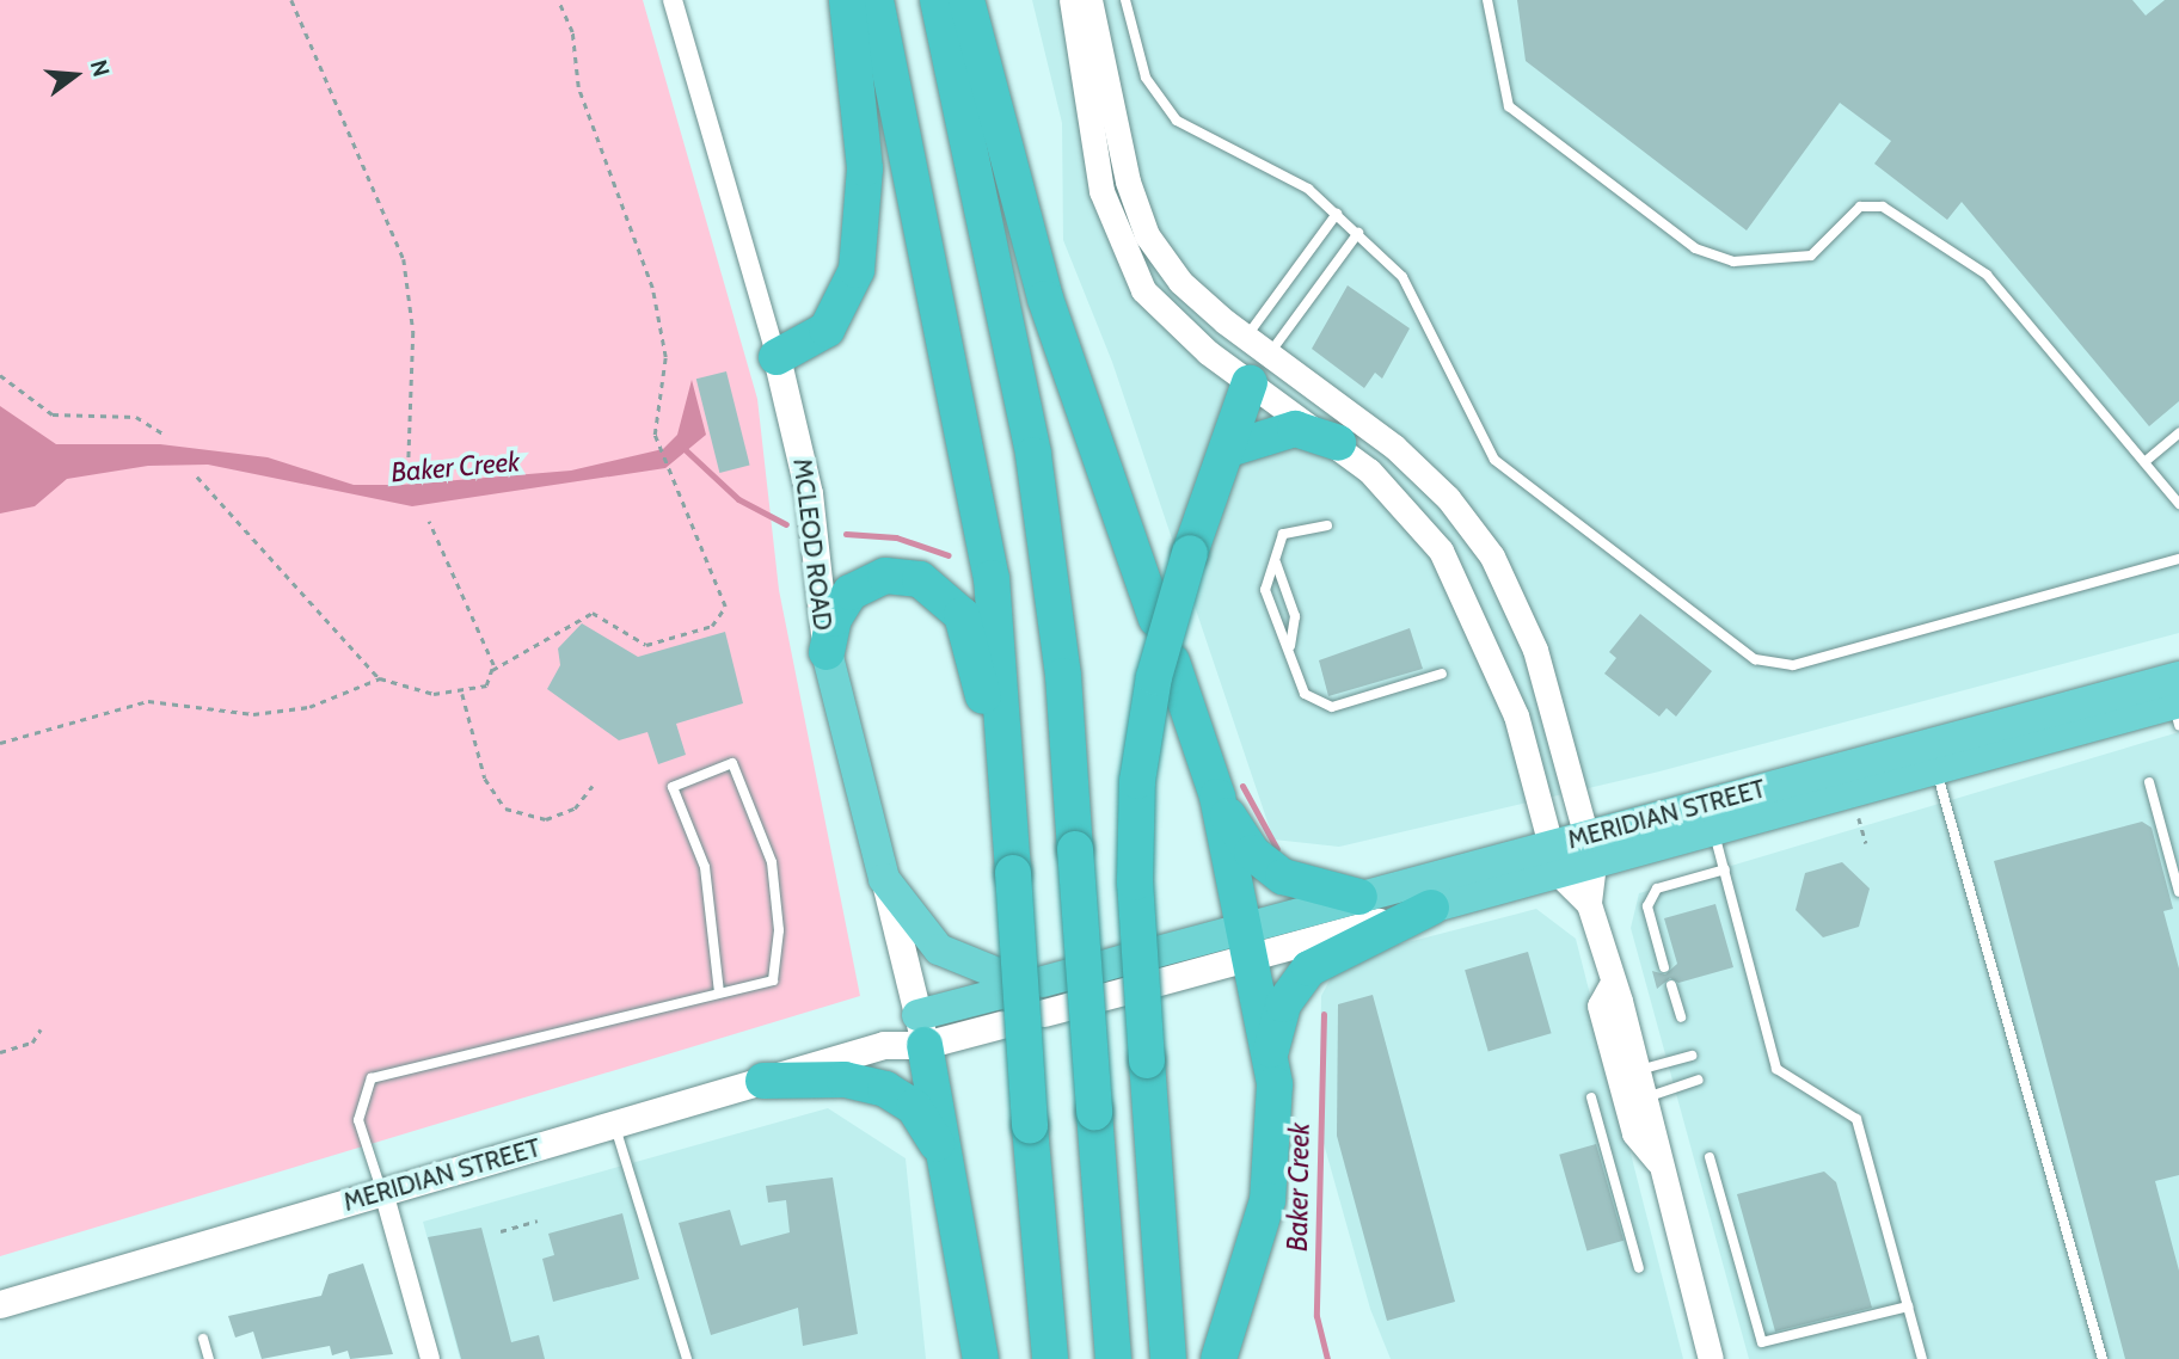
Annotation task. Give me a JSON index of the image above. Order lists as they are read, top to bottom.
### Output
{
  "streets": {
    "highway": ["MCLEOD ROAD", "MERIDIAN STREET"]
  },
  "crossings": [
    ["MCLEOD ROAD", "MERIDIAN STREET"]
  ],
  "water": ["Baker Creek"],
  "north": "right"
}
